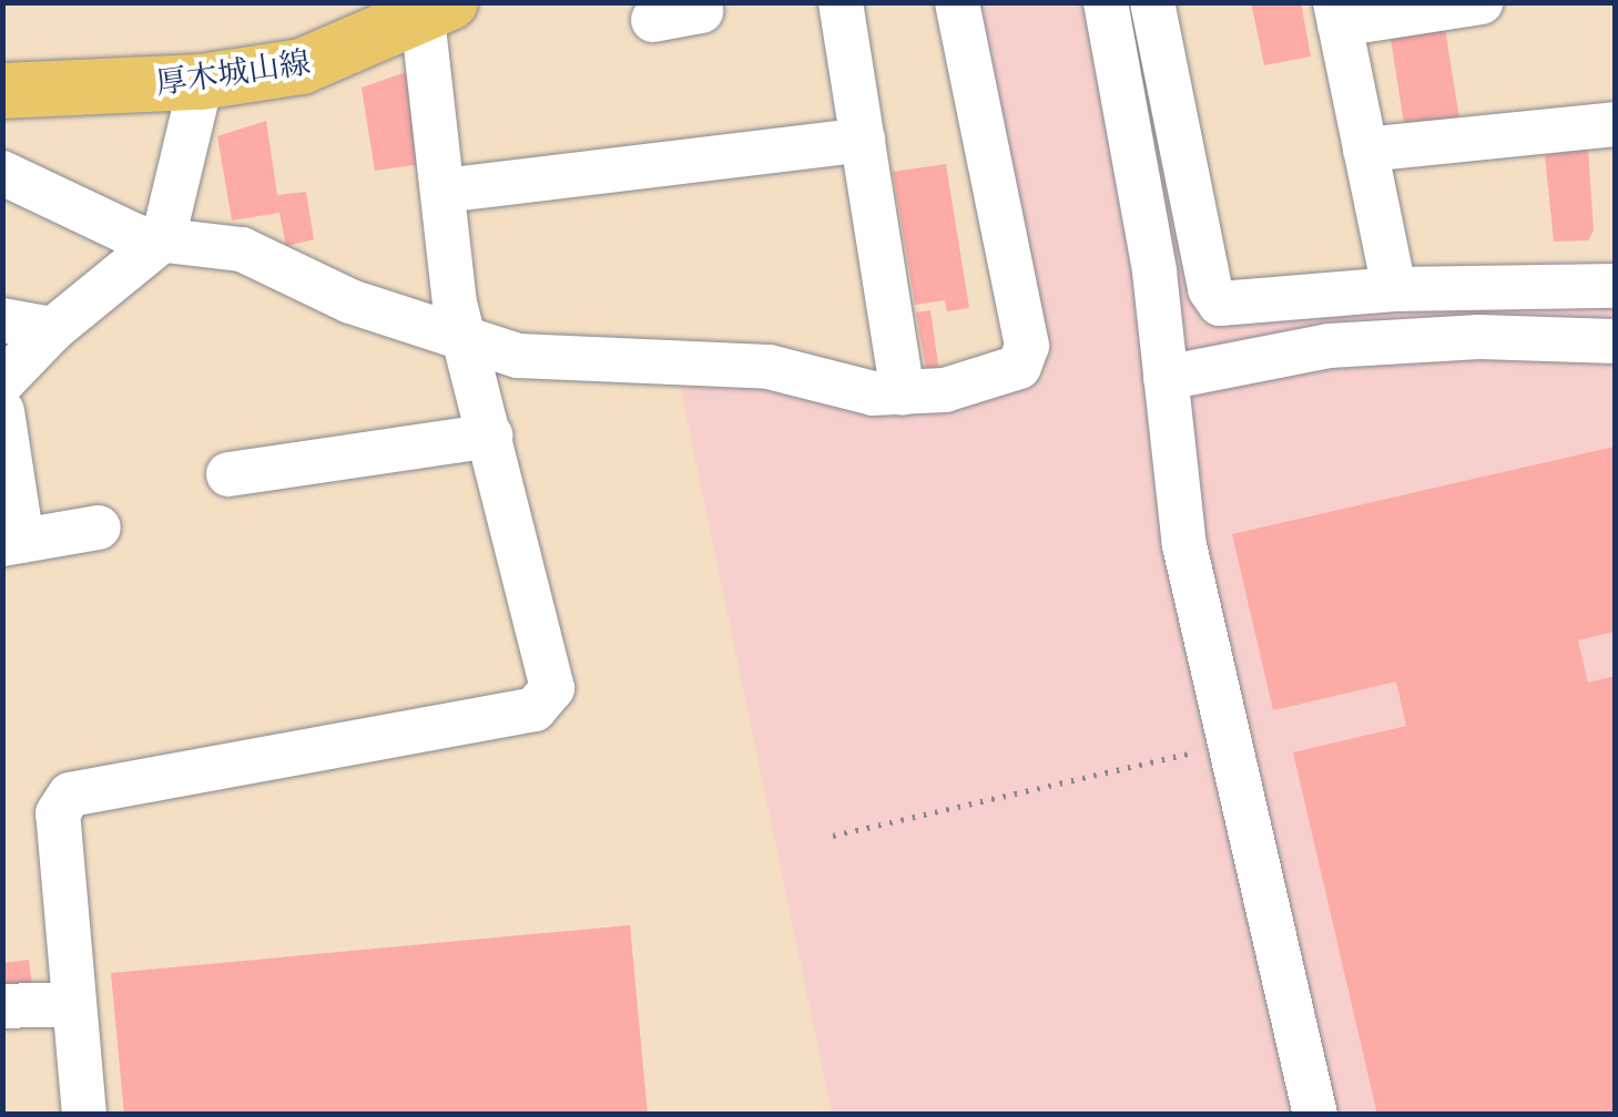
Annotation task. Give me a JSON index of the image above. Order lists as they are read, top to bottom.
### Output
{
  "streets": {
    "main road": ["厚木城山線"]
  }
}
